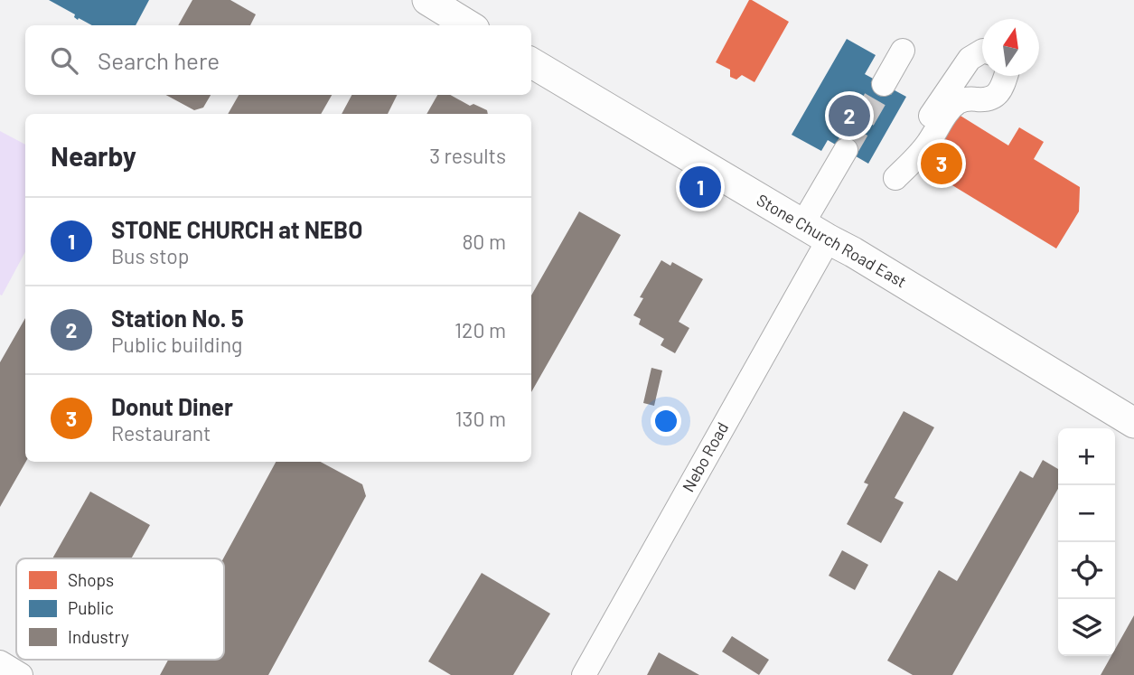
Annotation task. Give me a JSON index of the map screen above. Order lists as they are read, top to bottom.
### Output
{
  "streets": {
    "main road": ["Stone Church Road East"],
    "street": ["Nebo Road"]
  },
  "crossings": [
    ["Stone Church Road East", "Nebo Road"]
  ],
  "legend": ["Shops", "Public", "Industry"],
  "north": "top",
  "page": {
    "search": "Search here",
    "pins": ["2", "3", "1"],
    "heading": ["Nearby", "3 results"],
    "list": [
      {
        "mark": "1",
        "name": "STONE CHURCH at NEBO",
        "note": "Bus stop",
        "value": "80 m"
      },
      {
        "mark": "2",
        "name": "Station No. 5",
        "note": "Public building",
        "value": "120 m"
      },
      {
        "mark": "3",
        "name": "Donut Diner",
        "note": "Restaurant",
        "value": "130 m"
      }
    ],
    "map_buttons": ["+", "−"]
  }
}
